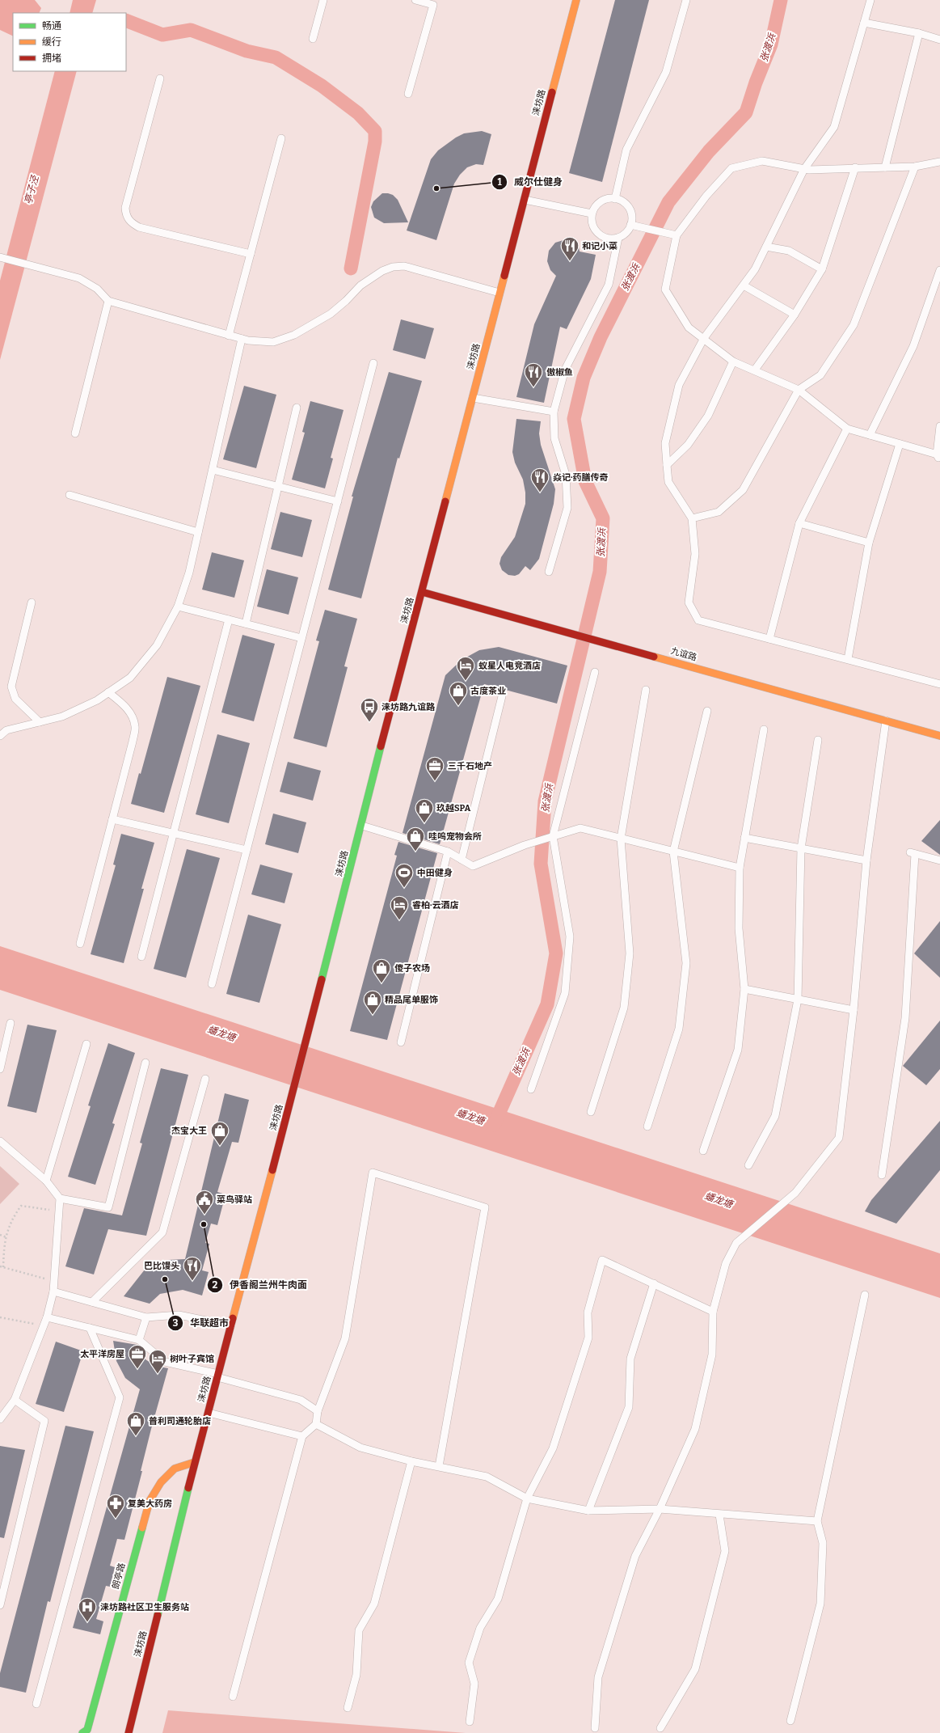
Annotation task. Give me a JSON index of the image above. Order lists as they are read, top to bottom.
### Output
{
  "streets": {
    "street": ["涞坊路", "九谊路", "朗亭路"]
  },
  "crossings": [
    ["涞坊路", "九谊路"],
    ["涞坊路", "朗亭路"]
  ],
  "water": ["张渡浜", "亭子泾", "蟠龙塘"],
  "places": {
    "other": ["威尔仕健身", "伊香阁兰州牛肉面", "华联超市"],
    "restaurant": [
      "和记小菜",
      "傲椒鱼",
      "焱记·药膳传奇",
      "巴比馒头"
    ],
    "hotel": ["蚁星人电竞酒店", "睿柏·云酒店", "树叶子宾馆"],
    "shop": [
      "古度茶业",
      "玖越SPA",
      "哇呜宠物会所",
      "傻子农场",
      "精品尾单服饰",
      "杰宝大王",
      "普利司通轮胎店"
    ],
    "bus stop": ["涞坊路九谊路"],
    "office": ["三千石地产", "太平洋房屋"],
    "sports": ["中田健身"],
    "public building": ["菜鸟驿站"],
    "pharmacy": ["复美大药房"],
    "hospital": ["涞坊路社区卫生服务站"]
  },
  "legend": ["畅通", "缓行", "拥堵"]
}
